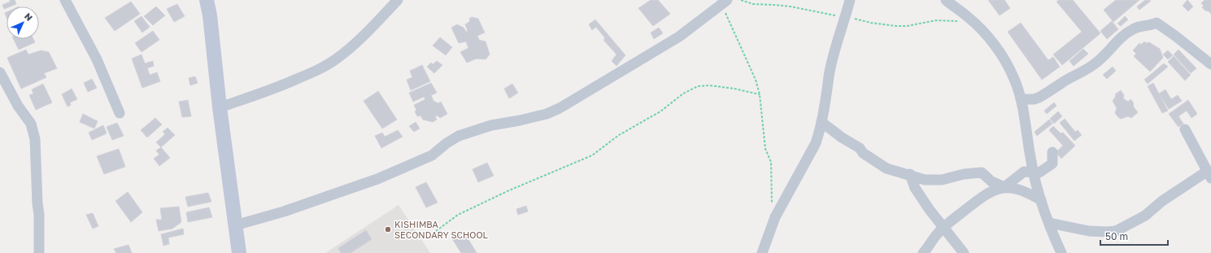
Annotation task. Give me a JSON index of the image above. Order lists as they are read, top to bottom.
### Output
{
  "places": ["KISHIMBA SECONDARY SCHOOL"],
  "scale_bar": "50 m",
  "north": "top right"
}
